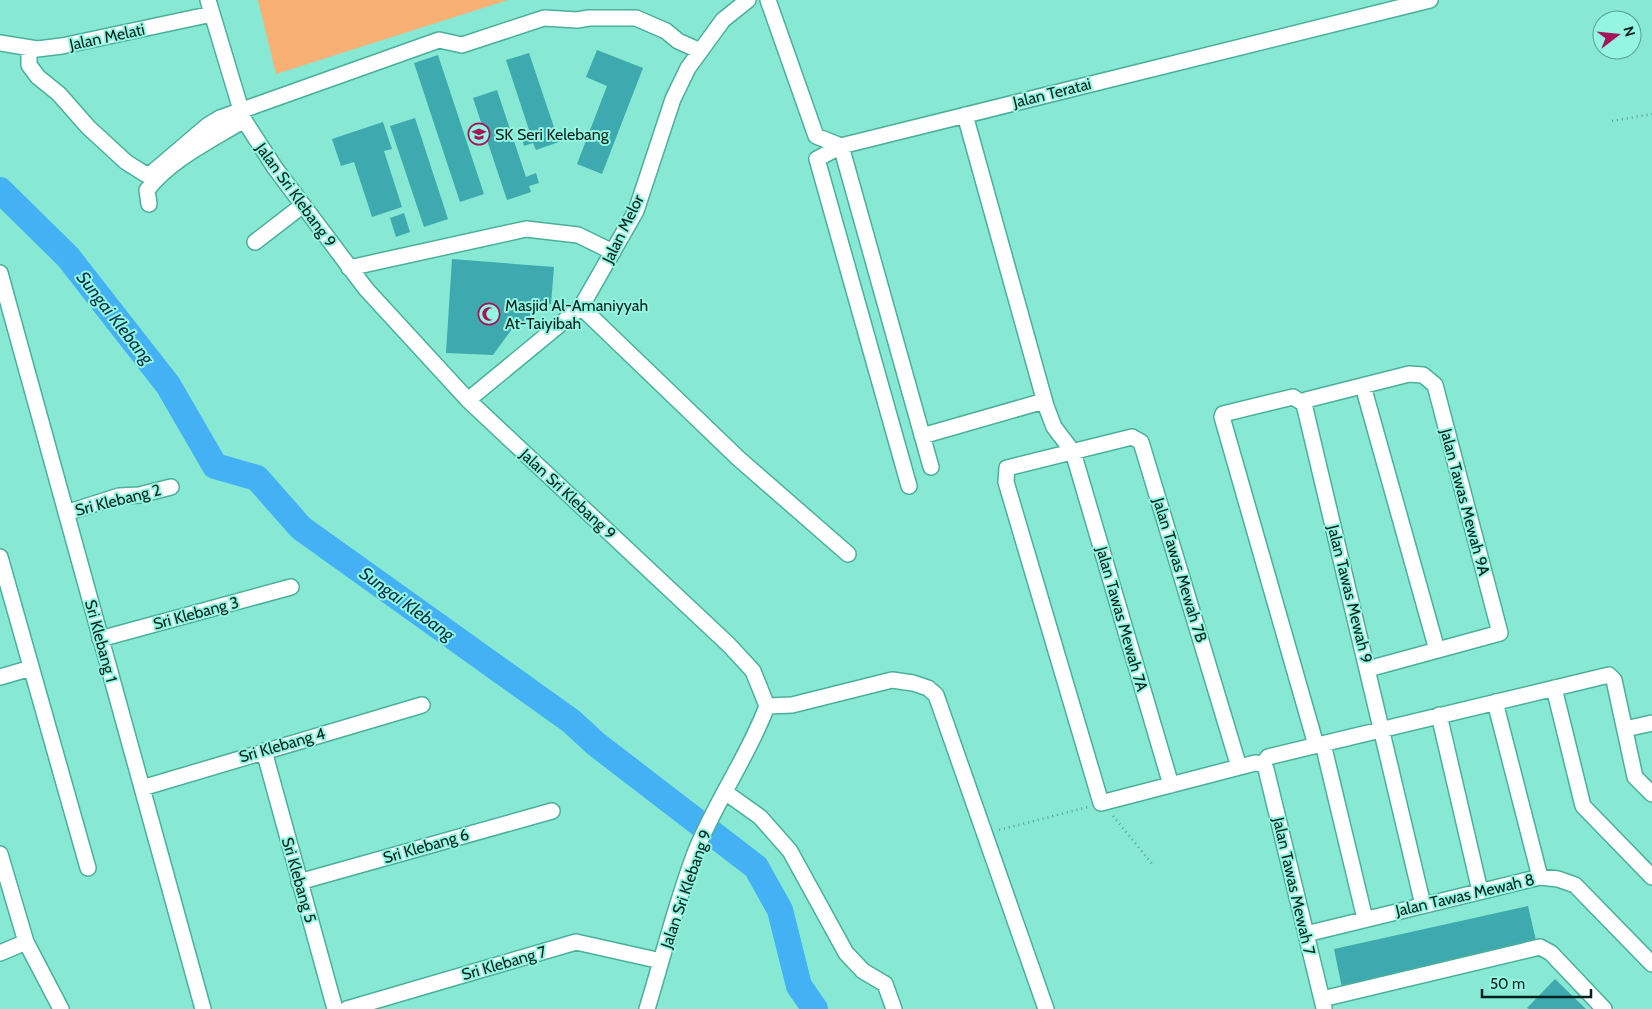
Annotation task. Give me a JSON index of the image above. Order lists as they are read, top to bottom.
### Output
{
  "streets": {
    "street": [
      "Jalan Melati",
      "Jalan Teratai",
      "Jalan Sri Klebang 9",
      "Jalan Melor",
      "Sri Klebang 2",
      "Jalan Tawas Mewah 9A",
      "Jalan Tawas Mewah 7B",
      "Jalan Tawas Mewah 9",
      "Sri Klebang 3",
      "Jalan Tawas Mewah 7A",
      "Sri Klebang 1",
      "Sri Klebang 4",
      "Sri Klebang 6",
      "Sri Klebang 5",
      "Jalan Tawas Mewah 7",
      "Jalan Tawas Mewah 8",
      "Sri Klebang 7"
    ]
  },
  "crossings": [
    ["Jalan Melati", "Jalan Sri Klebang 9"],
    ["Jalan Sri Klebang 9", "Jalan Melor"],
    ["Jalan Sri Klebang 9", "Sri Klebang 7"],
    ["Sri Klebang 2", "Sri Klebang 1"],
    ["Jalan Tawas Mewah 7B", "Jalan Tawas Mewah 7A"],
    ["Jalan Tawas Mewah 9", "Jalan Tawas Mewah 8"],
    ["Sri Klebang 3", "Sri Klebang 1"],
    ["Sri Klebang 1", "Sri Klebang 4"],
    ["Sri Klebang 4", "Sri Klebang 5"],
    ["Sri Klebang 6", "Sri Klebang 5"],
    ["Jalan Tawas Mewah 7", "Jalan Tawas Mewah 8"]
  ],
  "water": ["Sungai Klebang"],
  "places": {
    "school or university": ["SK Seri Kelebang"],
    "mosque": ["Masjid Al-Amaniyyah At-Taiyibah"]
  },
  "scale_bar": "50 m",
  "north": "right"
}
